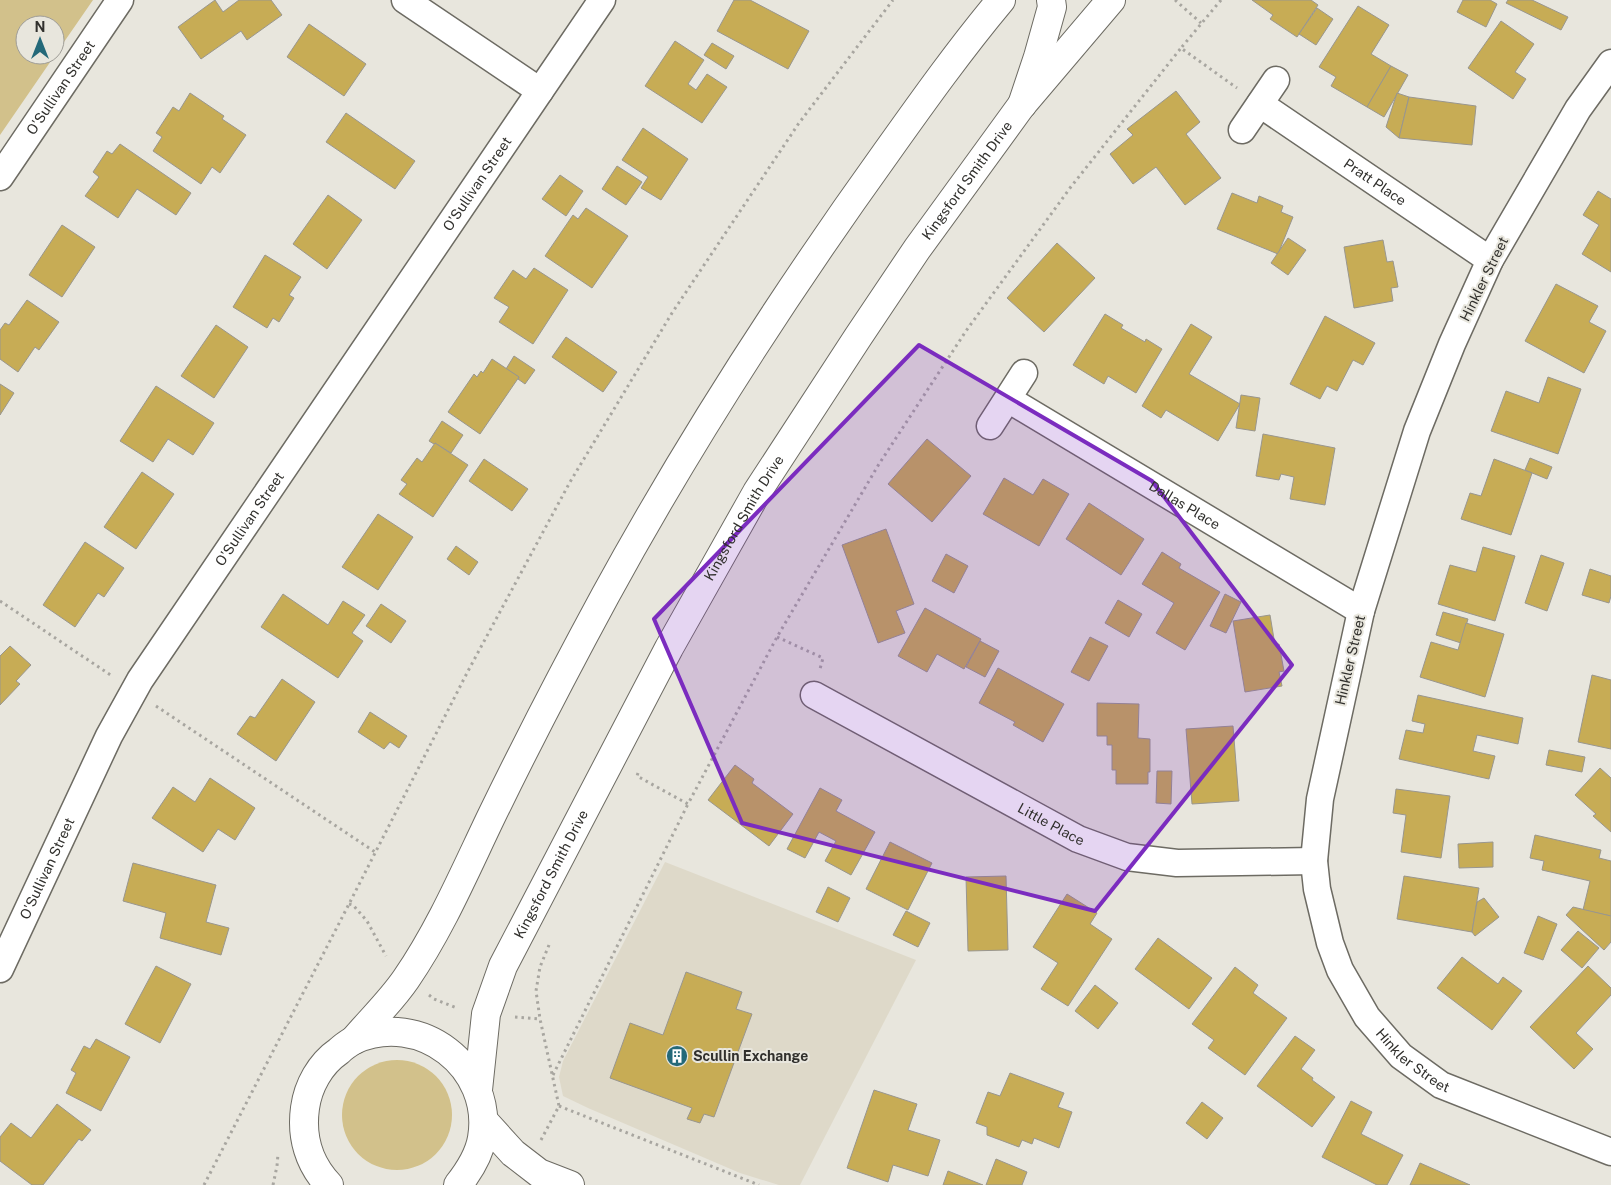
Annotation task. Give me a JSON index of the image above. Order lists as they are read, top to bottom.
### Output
{
  "streets": {
    "main road": ["Kingsford Smith Drive"],
    "street": [
      "O'Sullivan Street",
      "Pratt Place",
      "Hinkler Street",
      "Dallas Place",
      "Little Place"
    ]
  },
  "crossings": [
    ["Pratt Place", "Hinkler Street"],
    ["Hinkler Street", "Dallas Place"],
    ["Hinkler Street", "Little Place"]
  ],
  "places": {
    "building": ["Scullin Exchange"]
  },
  "north": "top"
}
